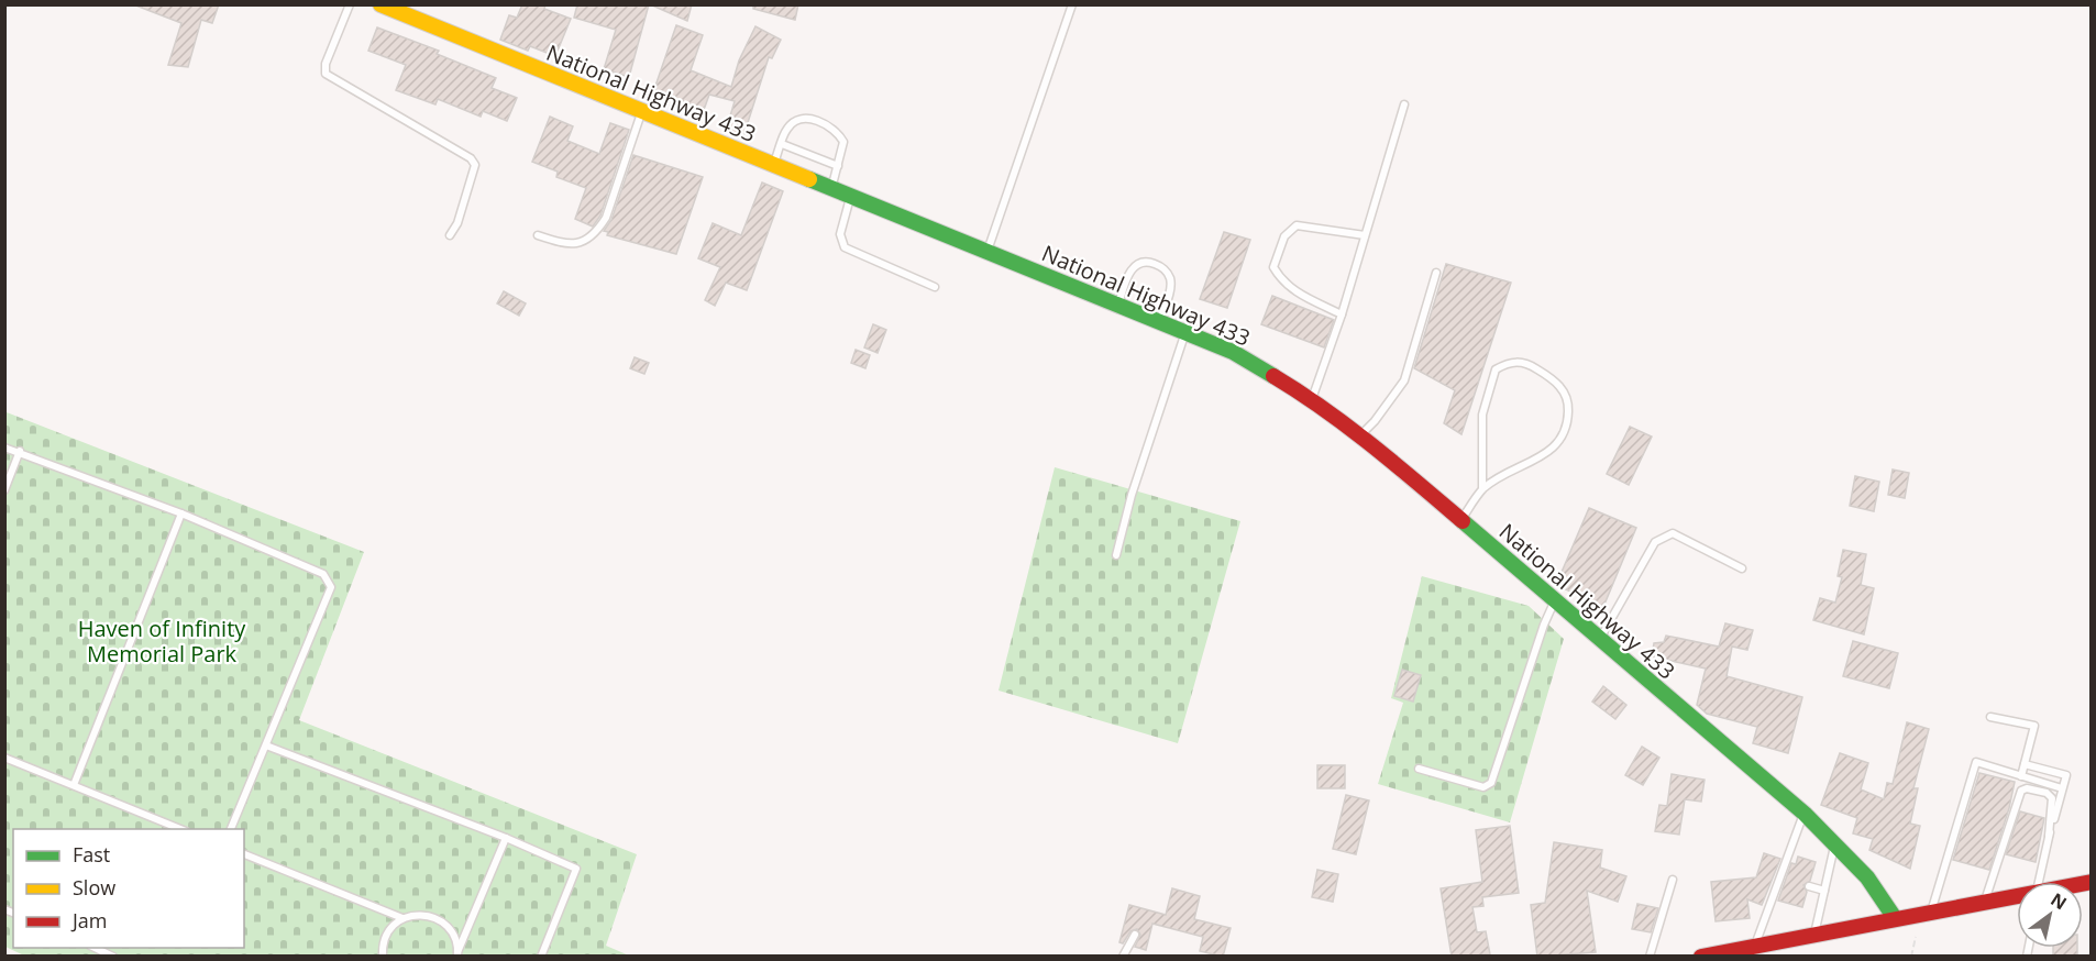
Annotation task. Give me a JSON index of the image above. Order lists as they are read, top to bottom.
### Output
{
  "streets": {
    "main road": ["National Highway 433"]
  },
  "parks": ["Haven of Infinity Memorial Park"],
  "legend": ["Fast", "Slow", "Jam"],
  "north": "top right"
}
